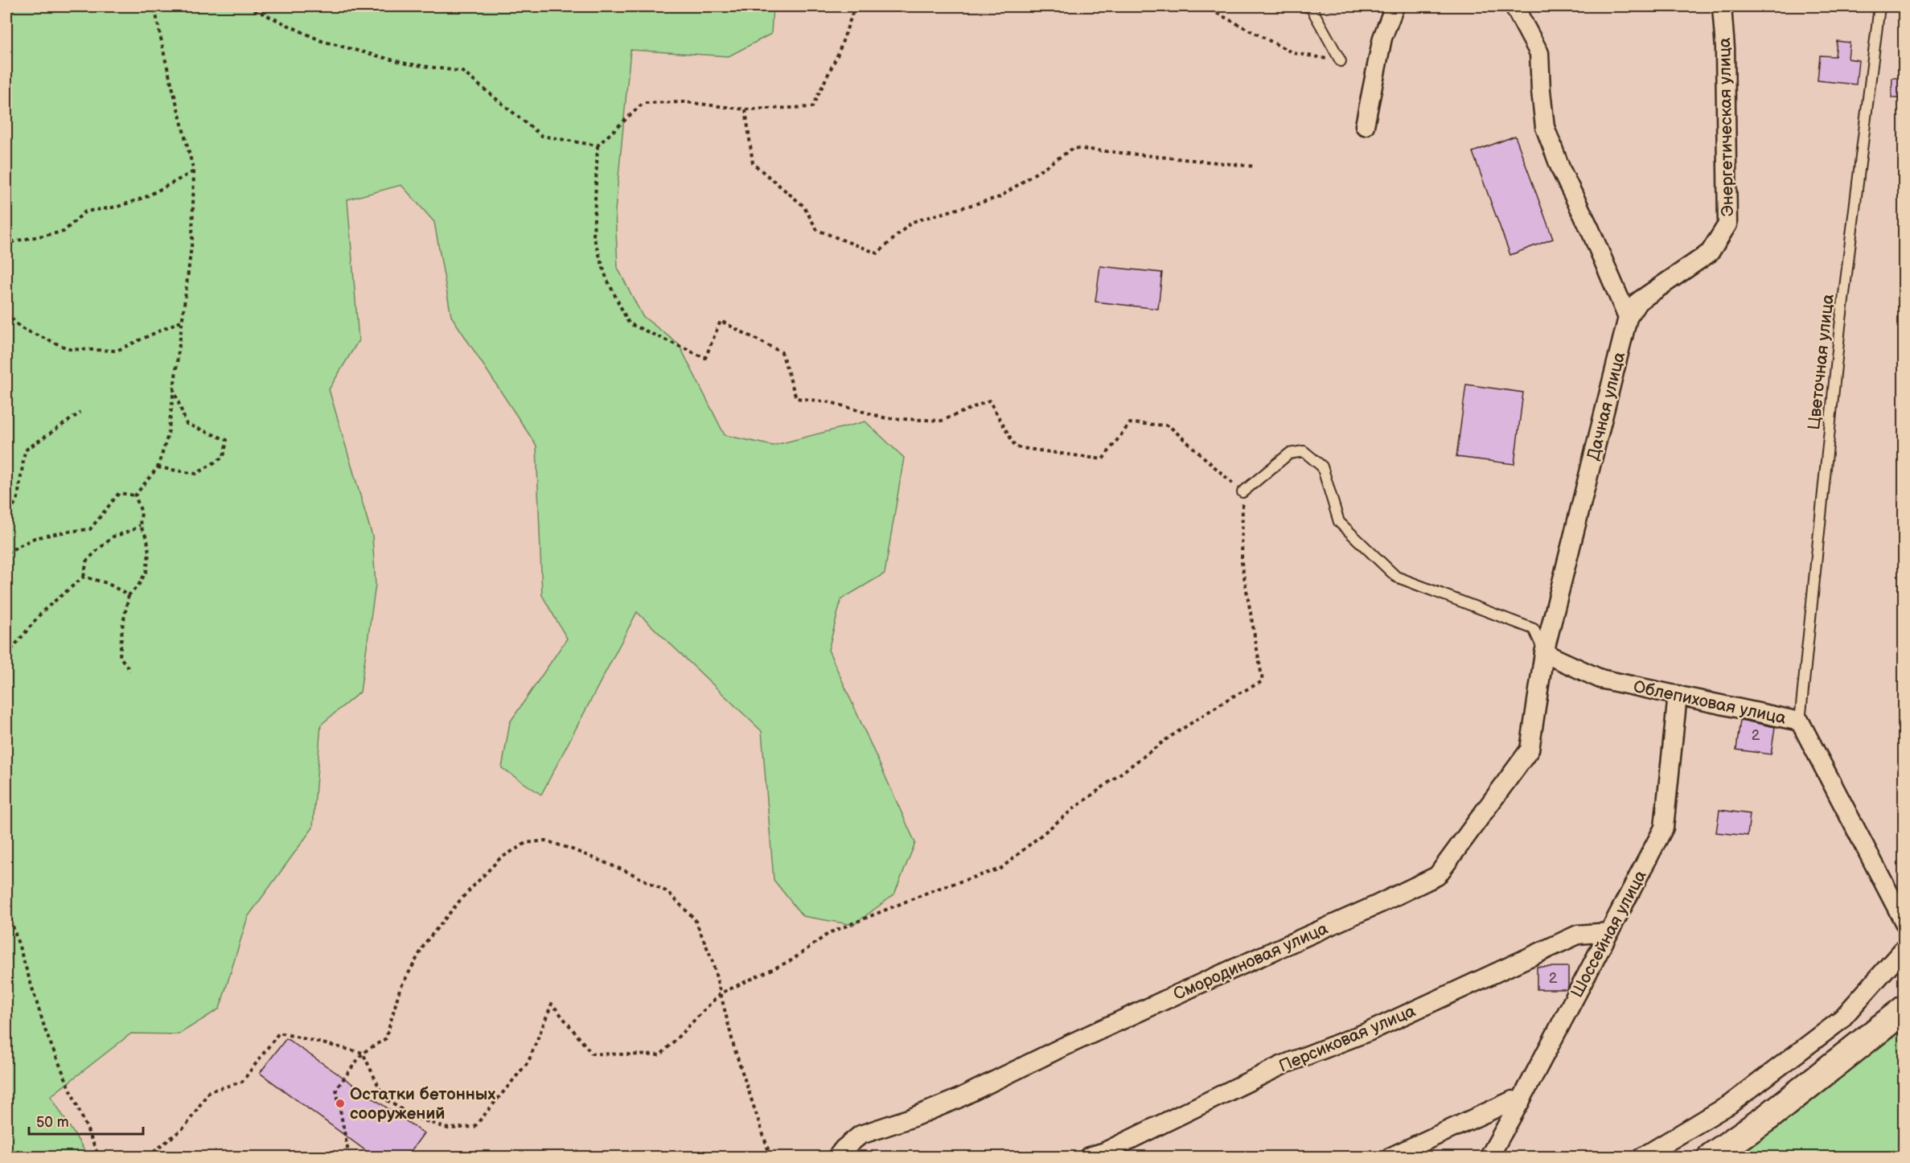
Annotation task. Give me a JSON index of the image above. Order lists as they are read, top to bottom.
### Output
{
  "streets": {
    "street": [
      "Энергетическая улица",
      "Дачная улица",
      "Облепиховая улица",
      "Шоссейная улица",
      "Смородиновая улица",
      "Персиковая улица"
    ],
    "lane": ["Цветочная улица"]
  },
  "crossings": [
    ["Энергетическая улица", "Дачная улица"],
    ["Цветочная улица", "Облепиховая улица"],
    ["Дачная улица", "Облепиховая улица"],
    ["Дачная улица", "Смородиновая улица"],
    ["Облепиховая улица", "Шоссейная улица"],
    ["Облепиховая улица", "Смородиновая улица"],
    ["Шоссейная улица", "Персиковая улица"]
  ],
  "places": ["Остатки бетонных сооружений"],
  "house_numbers": ["2", "2"],
  "scale_bar": "50 m"
}
